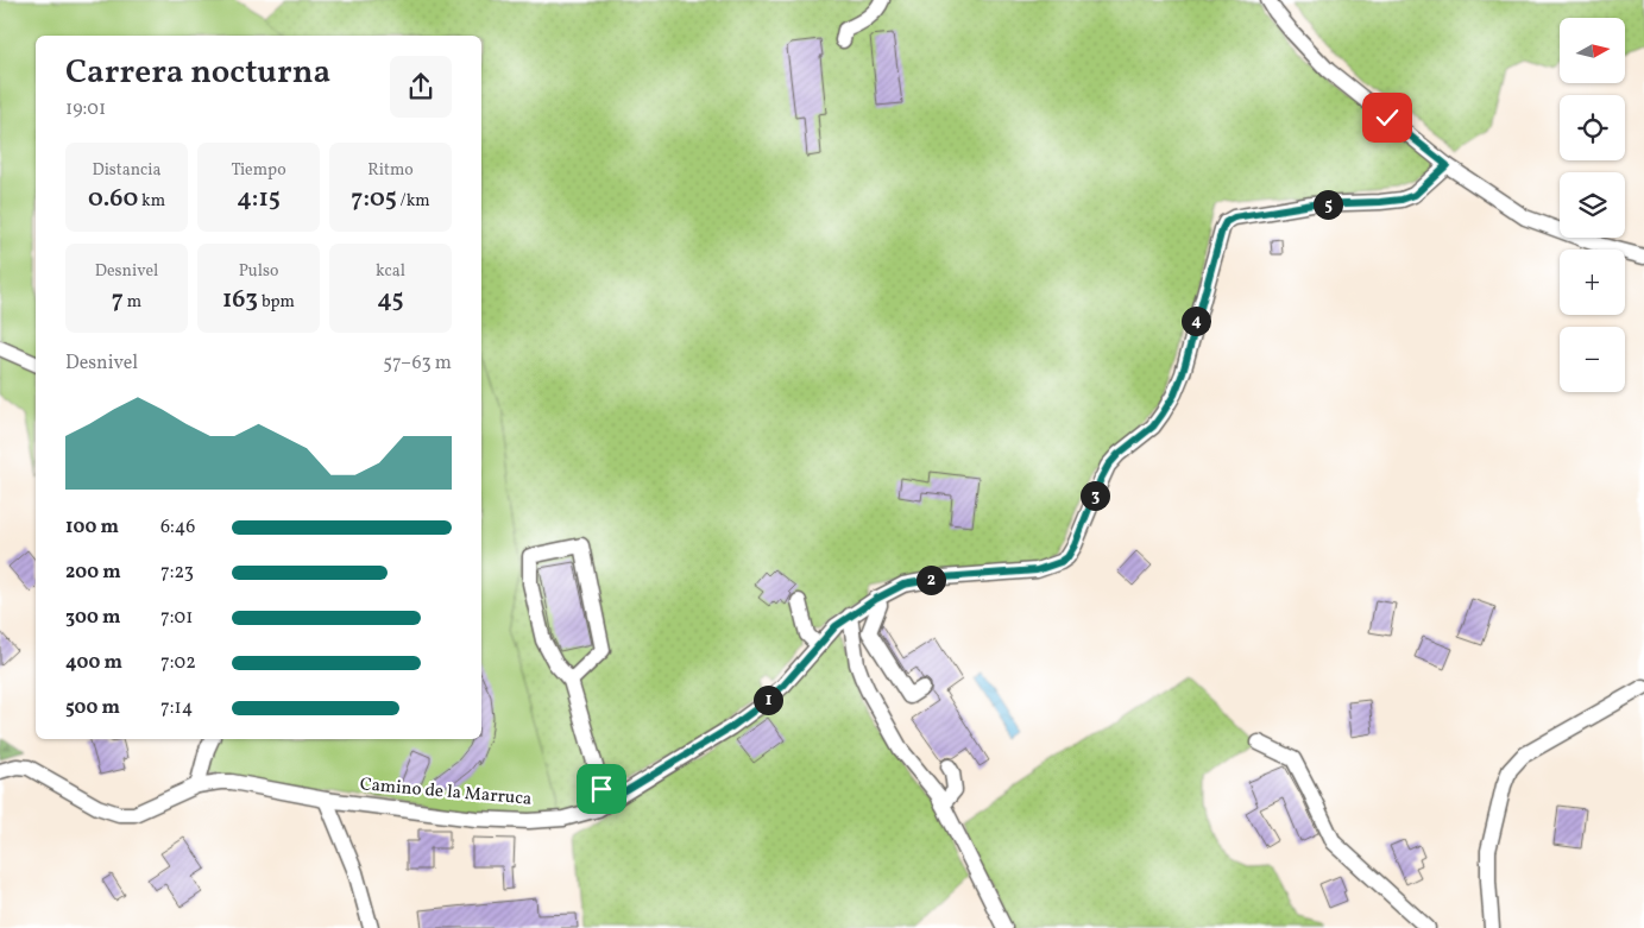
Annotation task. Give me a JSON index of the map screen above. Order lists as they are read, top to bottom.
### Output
{
  "streets": {
    "street": ["Camino de la Marruca"]
  },
  "north": "right",
  "page": {
    "map_buttons": ["+", "−"],
    "heading": ["Carrera nocturna", "19:01"],
    "stats": [
      ["Distancia", "0.60 km"],
      ["Tiempo", "4:15"],
      ["Ritmo", "7:05 /km"],
      ["Desnivel", "7 m"],
      ["Pulso", "163 bpm"],
      ["kcal", "45"]
    ],
    "pins": [
      "5",
      "4",
      "3",
      "2",
      "1"
    ],
    "chart": ["Desnivel", "57–63 m"],
    "list": [
      {
        "name": "100 m",
        "note": "6:46"
      },
      {
        "name": "200 m",
        "note": "7:23"
      },
      {
        "name": "300 m",
        "note": "7:01"
      },
      {
        "name": "400 m",
        "note": "7:02"
      },
      {
        "name": "500 m",
        "note": "7:14"
      }
    ]
  }
}
